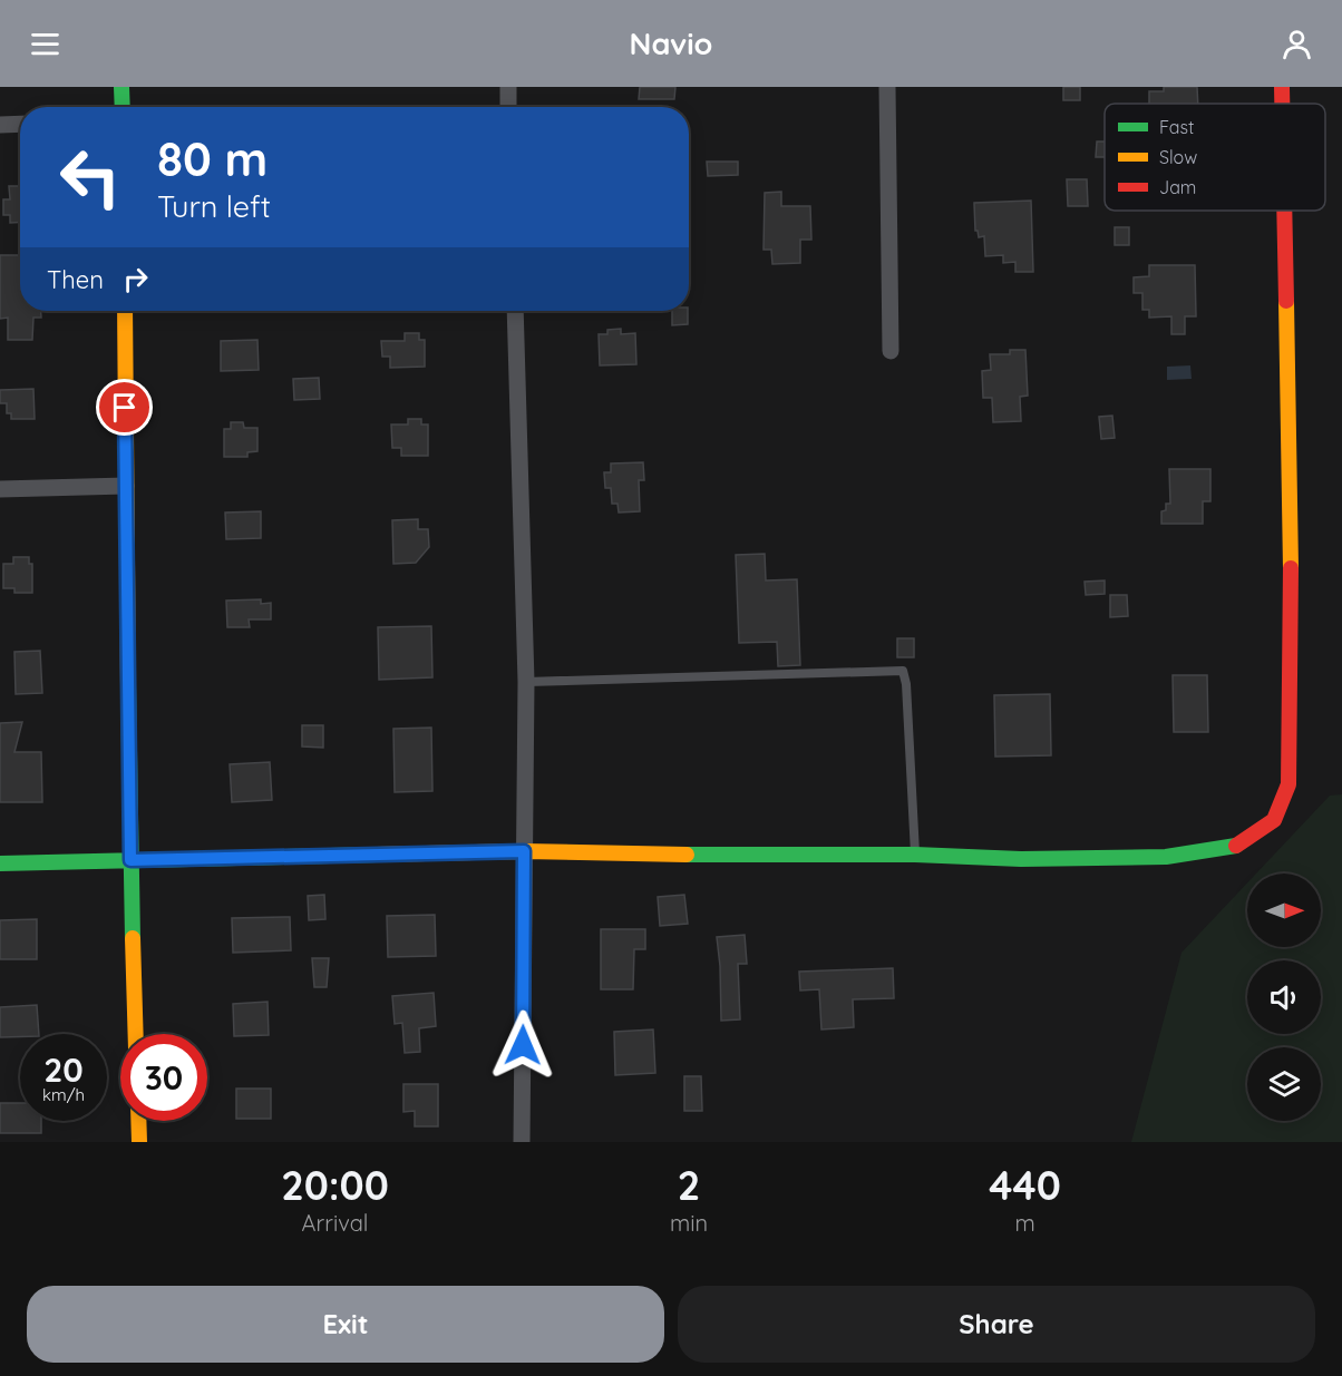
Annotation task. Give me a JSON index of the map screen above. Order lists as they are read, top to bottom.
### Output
{
  "legend": ["Fast", "Slow", "Jam"],
  "north": "right",
  "page": {
    "header": "Navio",
    "turn": ["80 m", "Turn left"],
    "then": "Then",
    "speed": "20 km/h",
    "limit": "30",
    "eta": [
      "20:00",
      "Arrival",
      "2",
      "min",
      "440",
      "m"
    ],
    "buttons": ["Exit", "Share"]
  }
}
